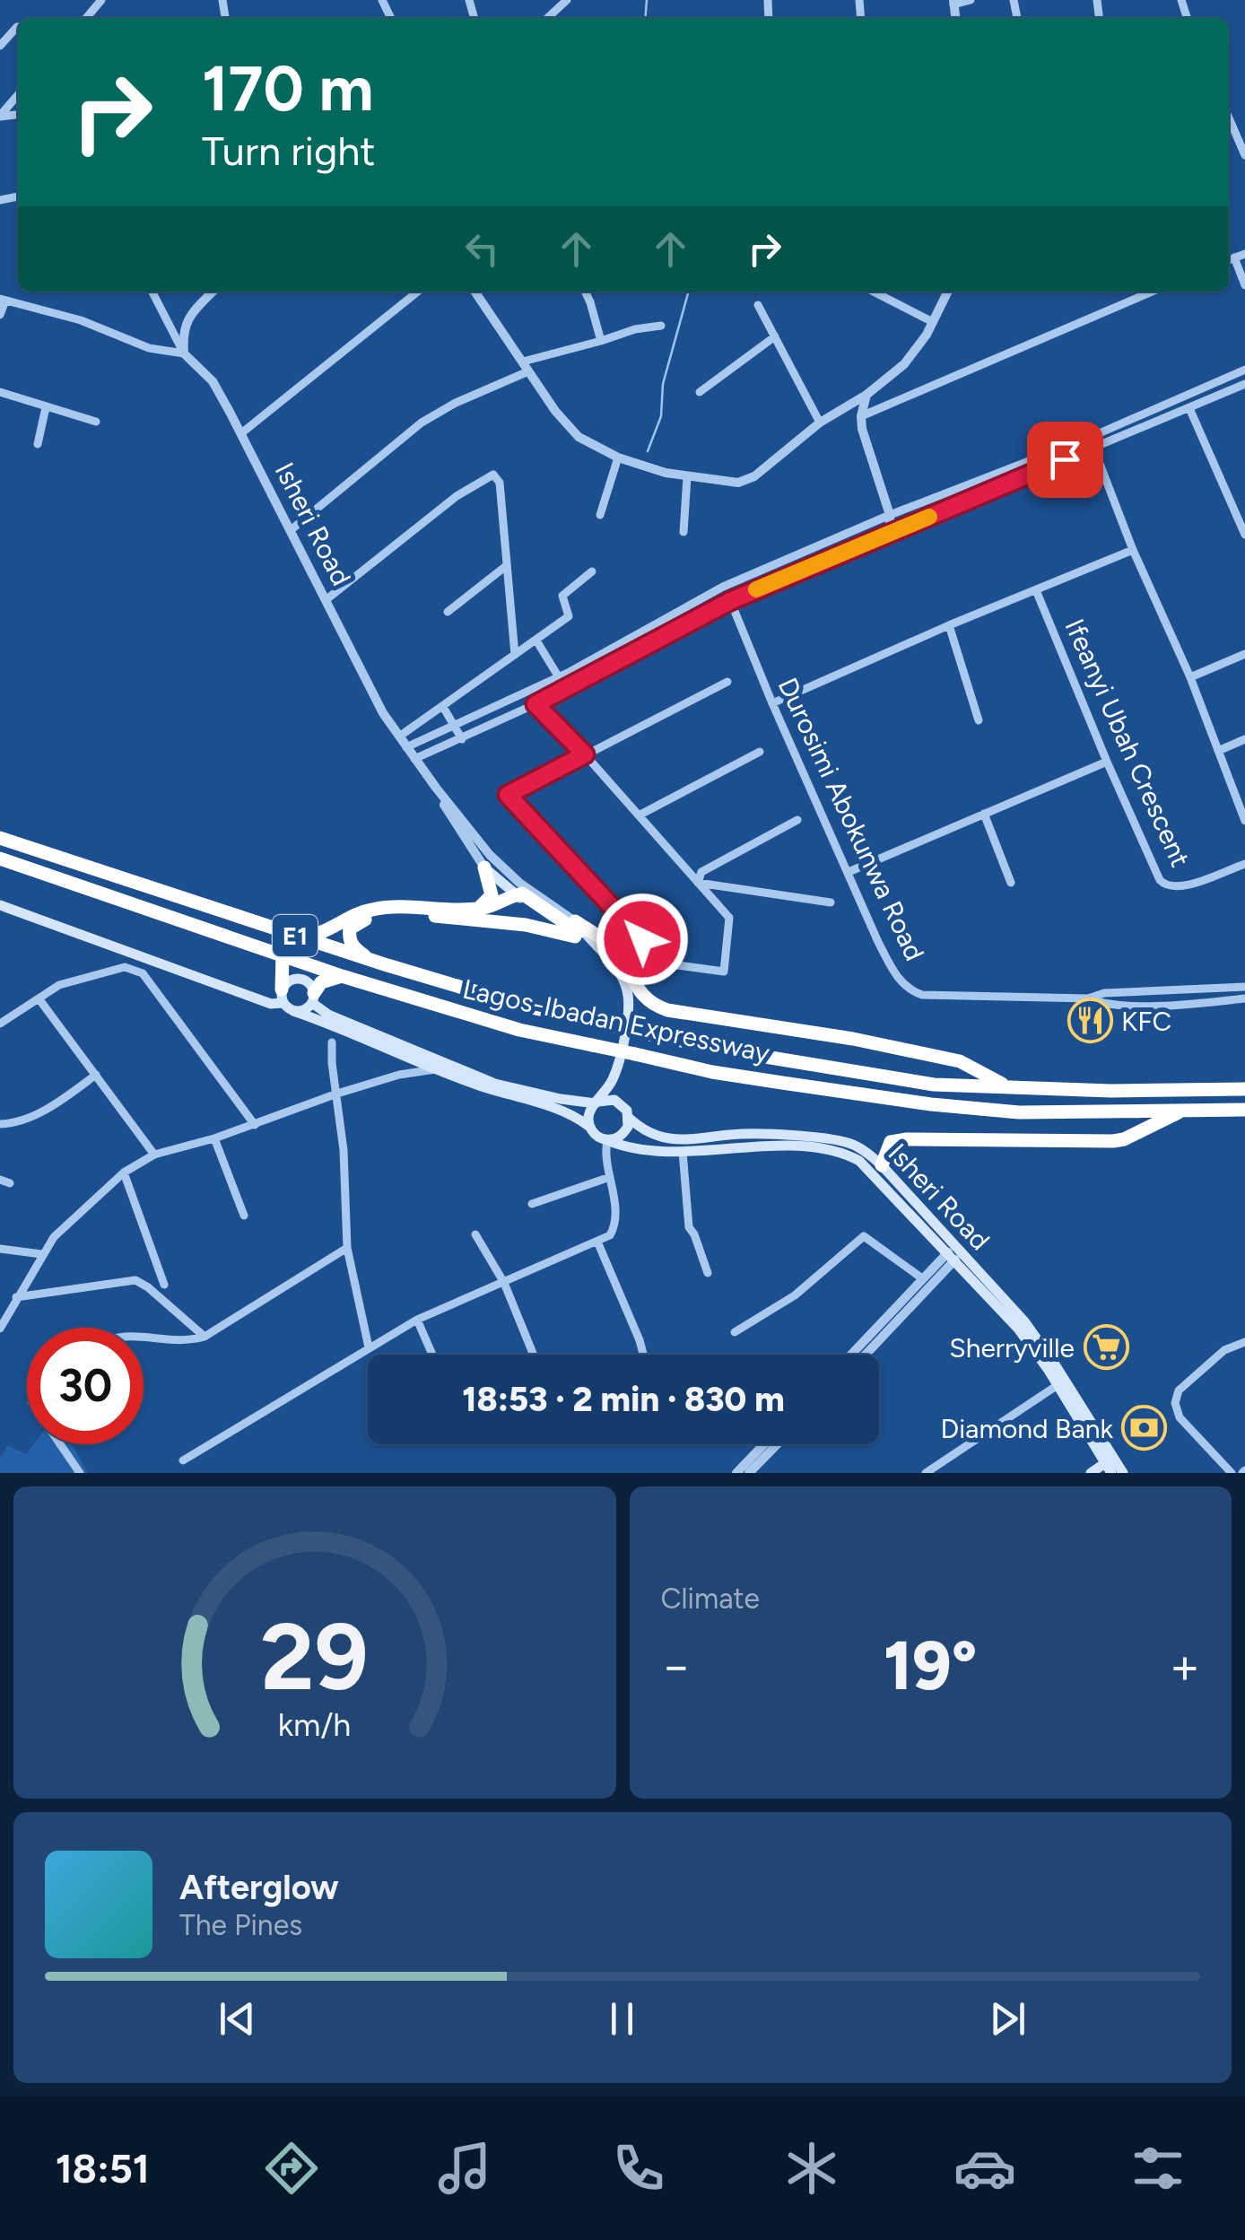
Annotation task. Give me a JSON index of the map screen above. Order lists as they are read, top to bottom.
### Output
{
  "streets": {
    "highway": ["E1", "Lagos-Ibadan Expressway"],
    "main road": ["Isheri Road"],
    "street": ["Ifeanyi Ubah Crescent", "Durosimi Abokunwa Road"]
  },
  "places": {
    "restaurant": ["KFC"],
    "supermarket": ["Sherryville"],
    "bank": ["Diamond Bank"]
  },
  "page": {
    "turn": ["170 m", "Turn right"],
    "limit": "30",
    "trip": "18:53 · 2 min · 830 m",
    "tile": "Climate",
    "heat": ["−", "19°", "+"],
    "song": ["Afterglow", "The Pines"],
    "tabs": "18:51",
    "gauge": ["29", "km/h"]
  }
}
